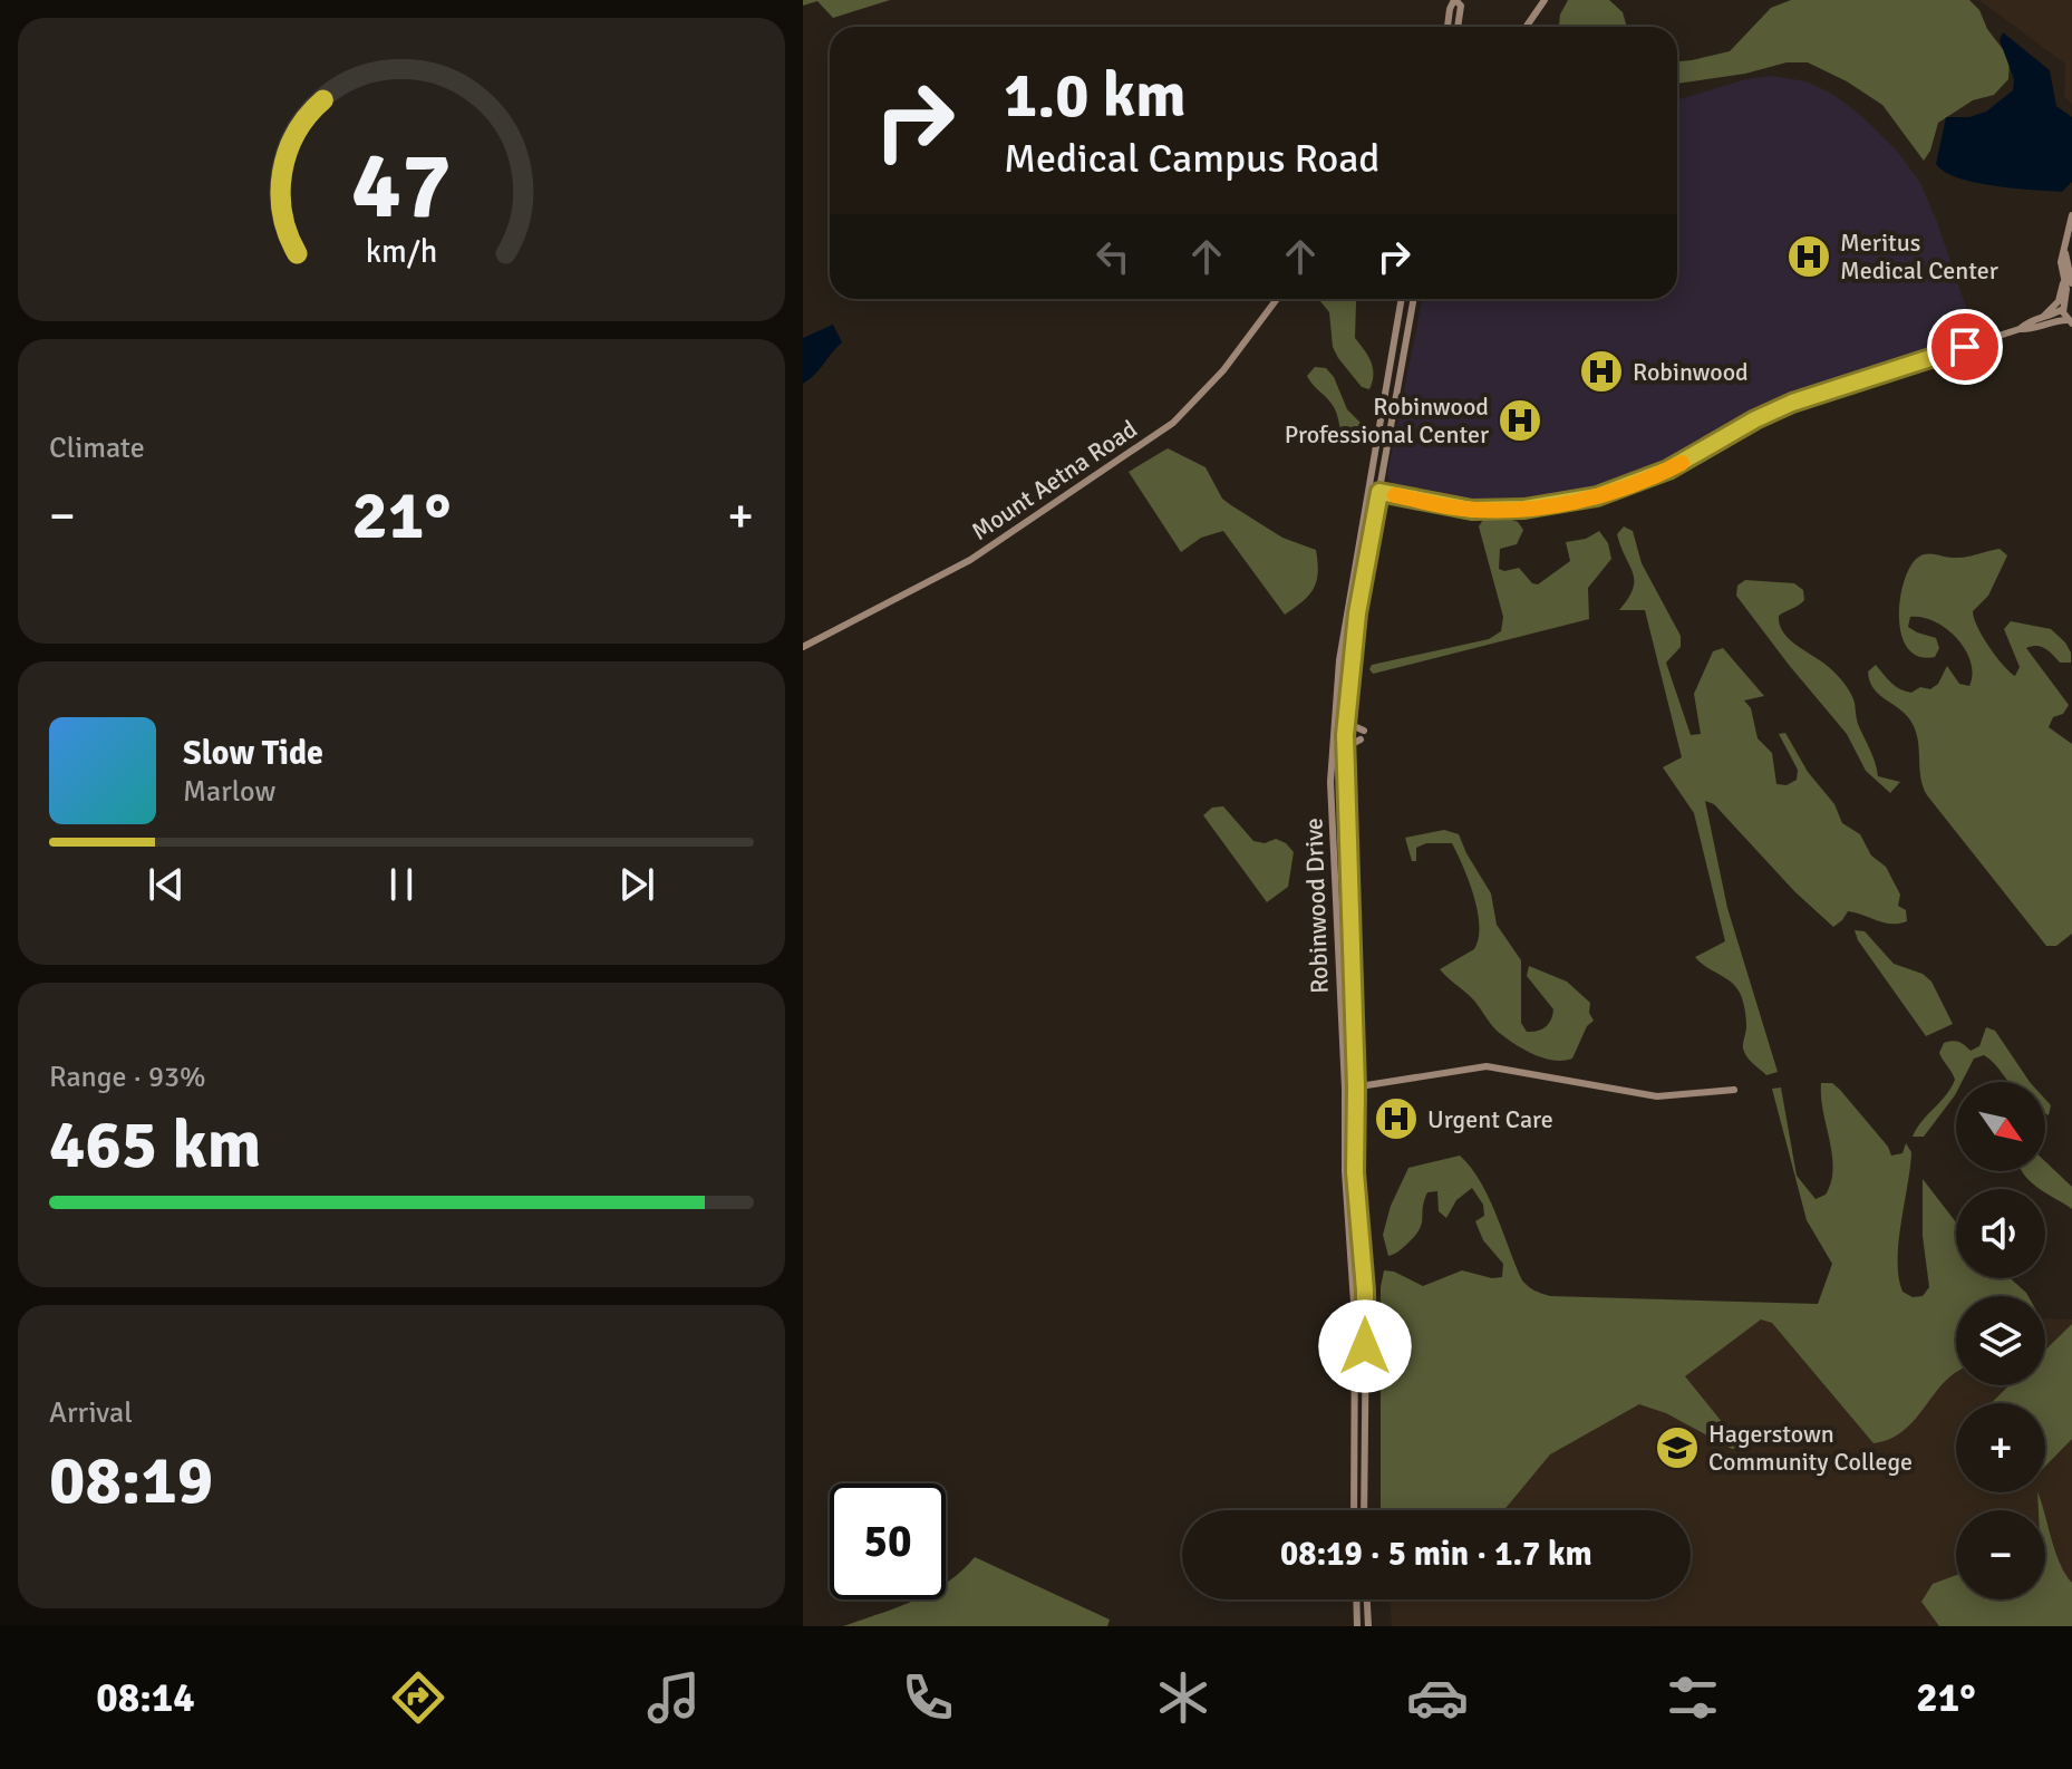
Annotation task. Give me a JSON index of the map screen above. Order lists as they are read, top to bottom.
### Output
{
  "streets": {
    "main road": ["Mount Aetna Road", "Robinwood Drive"]
  },
  "places": {
    "hospital": [
      "Meritus Medical Center",
      "Robinwood",
      "Robinwood Professional Center",
      "Urgent Care"
    ],
    "school or university": ["Hagerstown Community College"]
  },
  "north": "bottom right",
  "page": {
    "turn": ["1.0 km", "Medical Campus Road"],
    "tile": [
      "Climate",
      ["Range · 93%", "465 km"],
      ["Arrival", "08:19"]
    ],
    "heat": ["−", "21°", "+"],
    "song": ["Slow Tide", "Marlow"],
    "map_buttons": ["+", "−"],
    "limit": "50",
    "trip": "08:19 · 5 min · 1.7 km",
    "tabs": ["08:14", "21°"],
    "gauge": ["47", "km/h"]
  }
}
